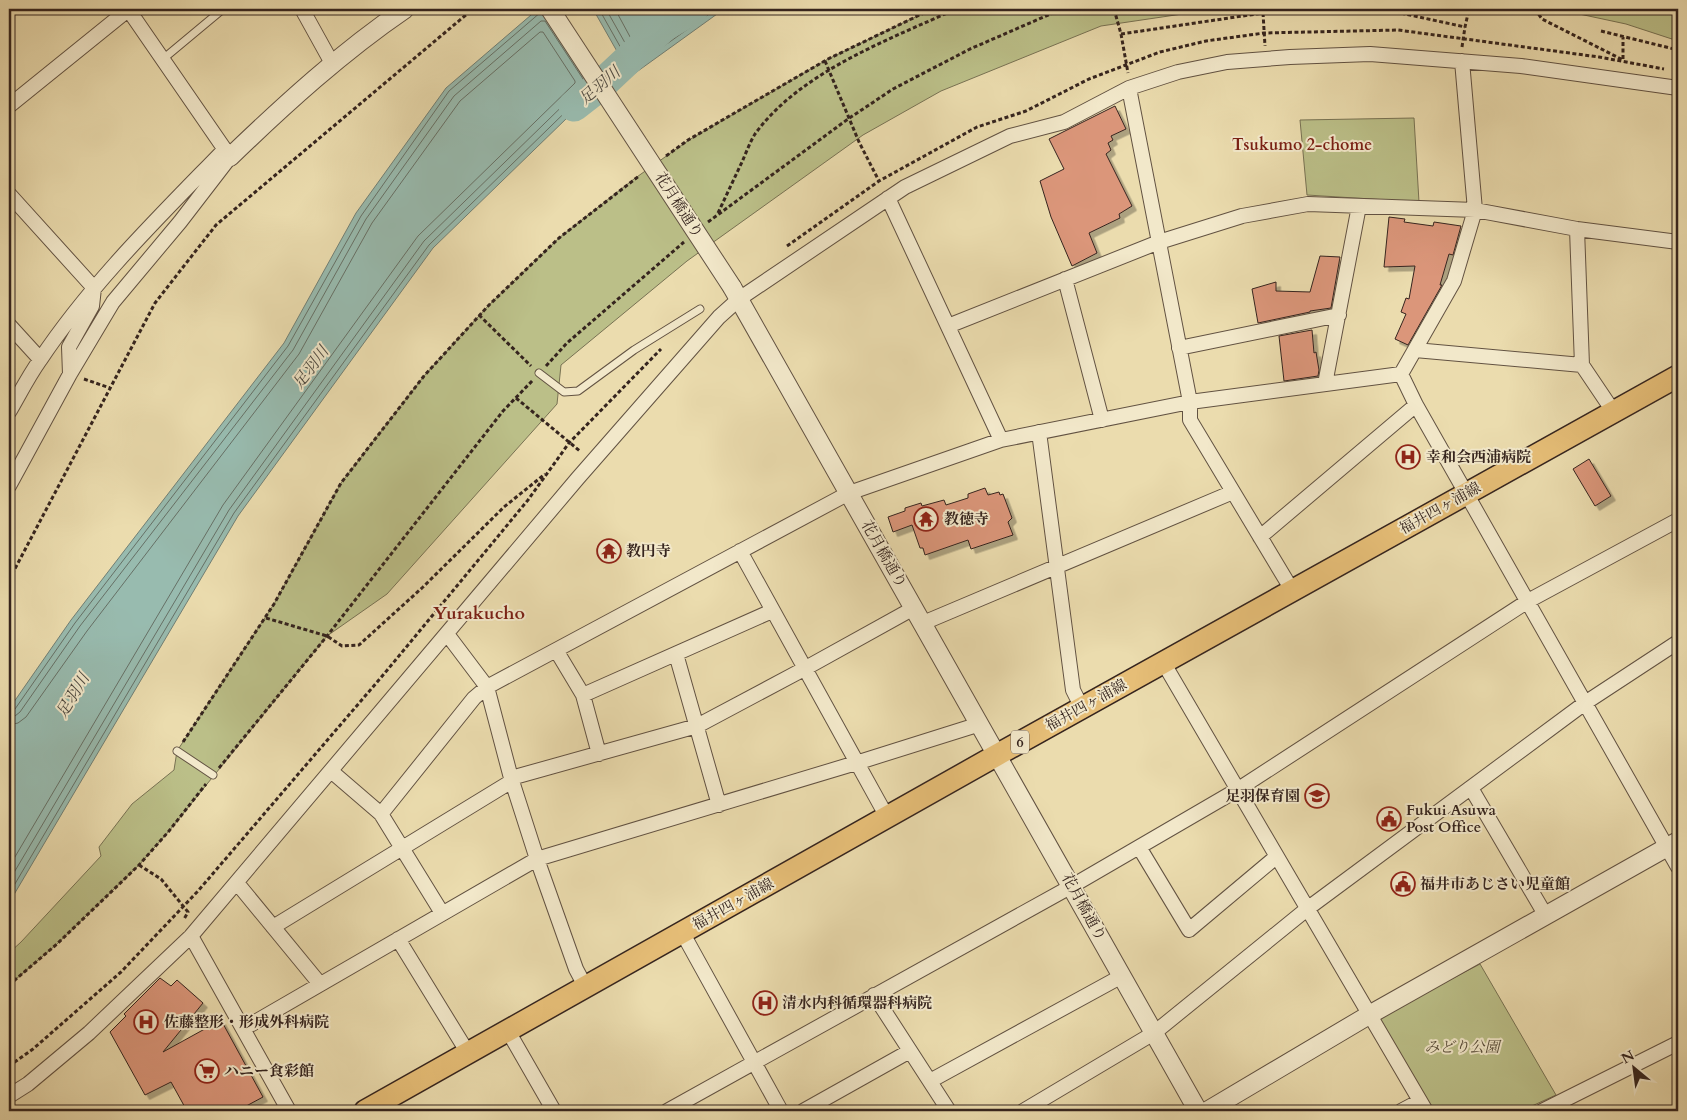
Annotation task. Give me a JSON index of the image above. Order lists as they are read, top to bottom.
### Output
{
  "streets": {
    "main road": ["福井四ヶ浦線", "6"],
    "street": ["花月橋通り"]
  },
  "crossings": [
    ["花月橋通り", "福井四ヶ浦線"]
  ],
  "districts": ["Tsukumo 2-chome", "Yurakucho"],
  "water": ["足羽川"],
  "parks": ["みどり公園"],
  "places": {
    "hospital": ["幸和会西浦病院", "清水内科循環器科病院", "佐藤整形・形成外科病院"],
    "temple": ["教徳寺", "教円寺"],
    "school or university": ["足羽保育園"],
    "public building": ["Fukui Asuwa Post Office", "福井市あじさい児童館"],
    "supermarket": ["ハニー食彩館"]
  },
  "north": "top left"
}
